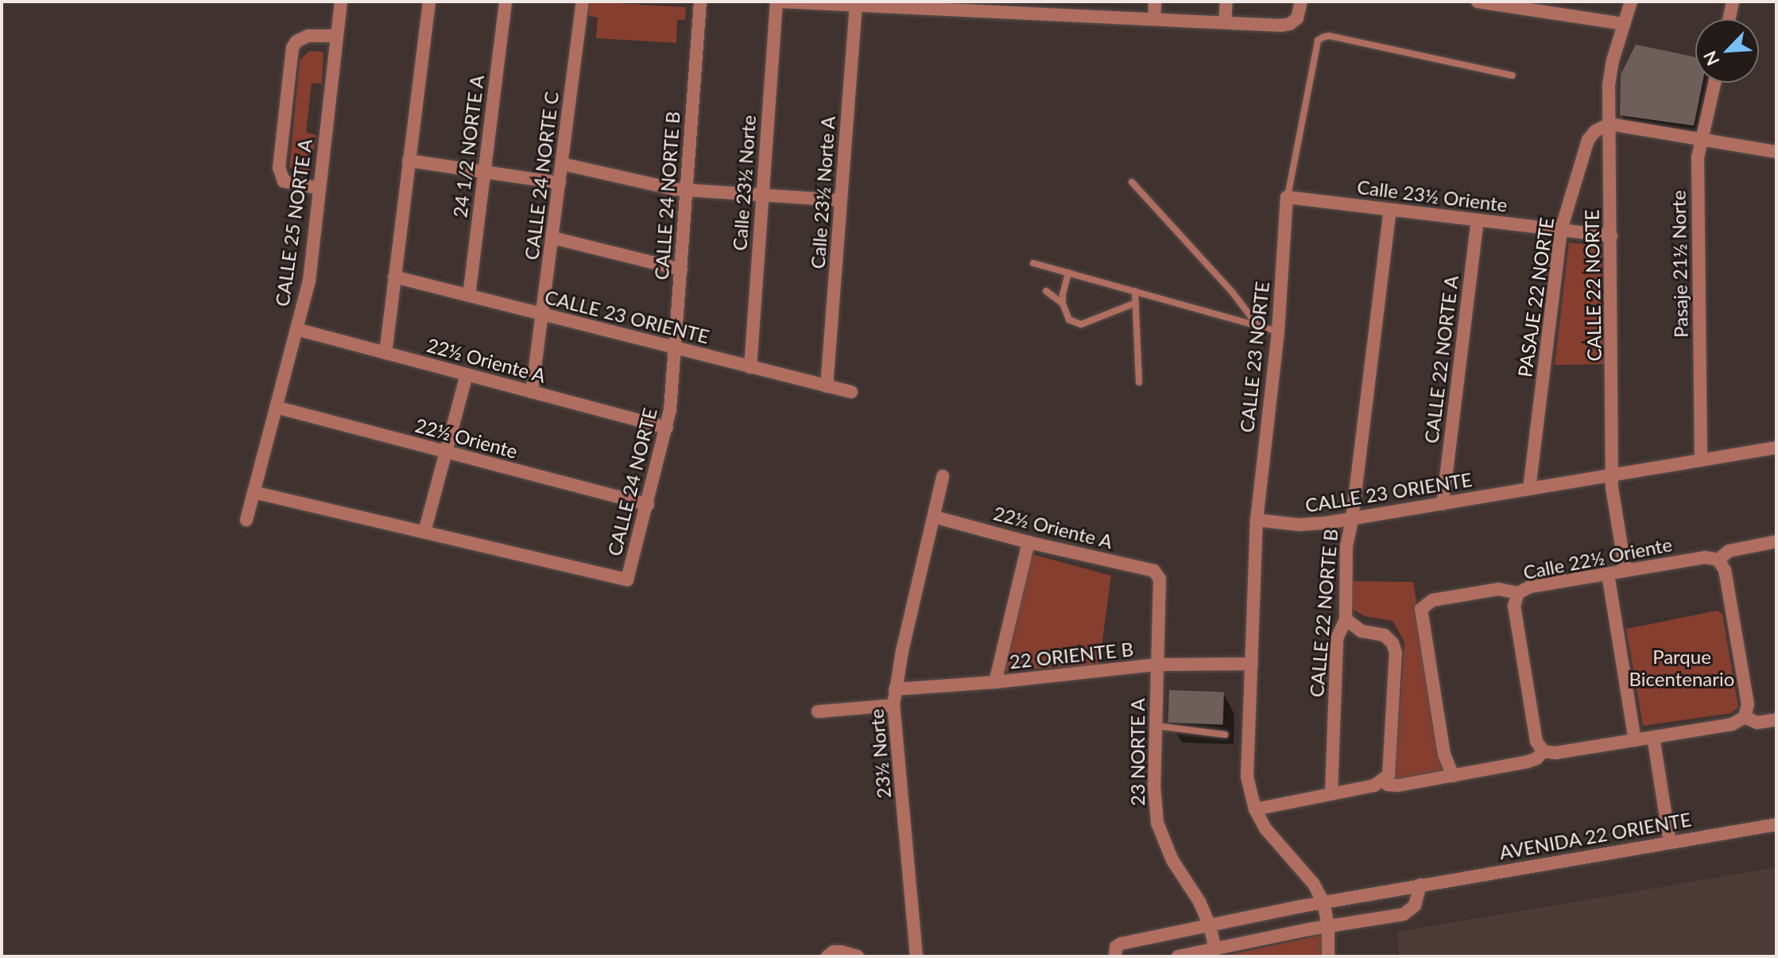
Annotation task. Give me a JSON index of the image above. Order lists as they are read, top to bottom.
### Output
{
  "streets": {
    "street": [
      "24 1/2 NORTE A",
      "CALLE 24 NORTE C",
      "Calle 23½ Norte",
      "Calle 23½ Norte A",
      "CALLE 24 NORTE B",
      "Calle 23½ Oriente",
      "CALLE 25 NORTE A",
      "Pasaje 21½ Norte",
      "CALLE 22 NORTE",
      "PASAJE 22 NORTE",
      "CALLE 23 ORIENTE",
      "CALLE 23 NORTE",
      "CALLE 22 NORTE A",
      "22½ Oriente A",
      "22½ Oriente",
      "CALLE 24 NORTE",
      "Calle 22½ Oriente",
      "CALLE 22 NORTE B",
      "22 ORIENTE B",
      "23 NORTE A",
      "23½ Norte",
      "AVENIDA 22 ORIENTE"
    ]
  },
  "crossings": [
    ["24 1/2 NORTE A", "CALLE 23 ORIENTE"],
    ["CALLE 24 NORTE C", "CALLE 23 ORIENTE"],
    ["CALLE 24 NORTE C", "22½ Oriente A"],
    ["Calle 23½ Norte", "CALLE 23 ORIENTE"],
    ["Calle 23½ Norte A", "CALLE 23 ORIENTE"],
    ["CALLE 24 NORTE B", "CALLE 23 ORIENTE"],
    ["CALLE 24 NORTE B", "CALLE 24 NORTE"],
    ["Calle 23½ Oriente", "CALLE 22 NORTE"],
    ["Calle 23½ Oriente", "PASAJE 22 NORTE"],
    ["Calle 23½ Oriente", "CALLE 23 NORTE"],
    ["Calle 23½ Oriente", "CALLE 22 NORTE A"],
    ["Calle 23½ Oriente", "CALLE 22 NORTE B"],
    ["CALLE 25 NORTE A", "22½ Oriente A"],
    ["CALLE 25 NORTE A", "22½ Oriente"],
    ["Pasaje 21½ Norte", "CALLE 23 ORIENTE"],
    ["CALLE 22 NORTE", "PASAJE 22 NORTE"],
    ["CALLE 22 NORTE", "CALLE 23 ORIENTE"],
    ["CALLE 22 NORTE", "Calle 22½ Oriente"],
    ["PASAJE 22 NORTE", "CALLE 23 ORIENTE"],
    ["CALLE 23 ORIENTE", "CALLE 23 NORTE"],
    ["CALLE 23 ORIENTE", "CALLE 22 NORTE A"],
    ["CALLE 23 ORIENTE", "CALLE 22 NORTE B"],
    ["22½ Oriente A", "CALLE 24 NORTE"],
    ["22½ Oriente A", "23 NORTE A"],
    ["22½ Oriente A", "23½ Norte"],
    ["22½ Oriente", "CALLE 24 NORTE"],
    ["22 ORIENTE B", "23 NORTE A"],
    ["22 ORIENTE B", "23½ Norte"],
    ["23 NORTE A", "AVENIDA 22 ORIENTE"]
  ],
  "parks": ["Parque Bicentenario"],
  "north": "bottom left"
}
